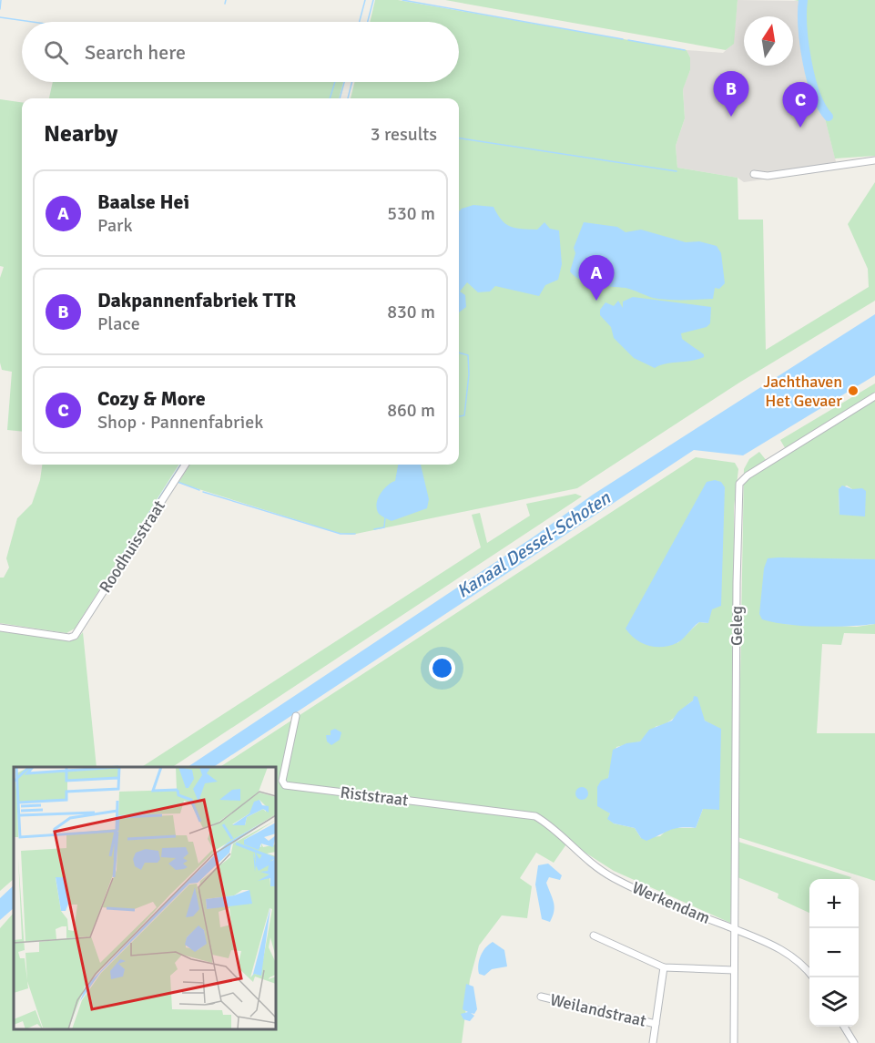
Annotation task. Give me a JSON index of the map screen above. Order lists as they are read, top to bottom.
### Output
{
  "streets": {
    "street": [
      "Roodhuisstraat",
      "Geleg",
      "Riststraat",
      "Werkendam",
      "Weilandstraat"
    ]
  },
  "crossings": [
    ["Geleg", "Werkendam"],
    ["Riststraat", "Werkendam"]
  ],
  "water": ["Kanaal Dessel-Schoten"],
  "places": ["Jachthaven Het Gevaer"],
  "north": "top",
  "page": {
    "search": "Search here",
    "pins": ["B", "C", "A"],
    "heading": ["Nearby", "3 results"],
    "list": [
      {
        "mark": "A",
        "name": "Baalse Hei",
        "note": "Park",
        "value": "530 m"
      },
      {
        "mark": "B",
        "name": "Dakpannenfabriek TTR",
        "note": "Place",
        "value": "830 m"
      },
      {
        "mark": "C",
        "name": "Cozy & More",
        "note": "Shop · Pannenfabriek",
        "value": "860 m"
      }
    ],
    "map_buttons": ["+", "−"]
  }
}
